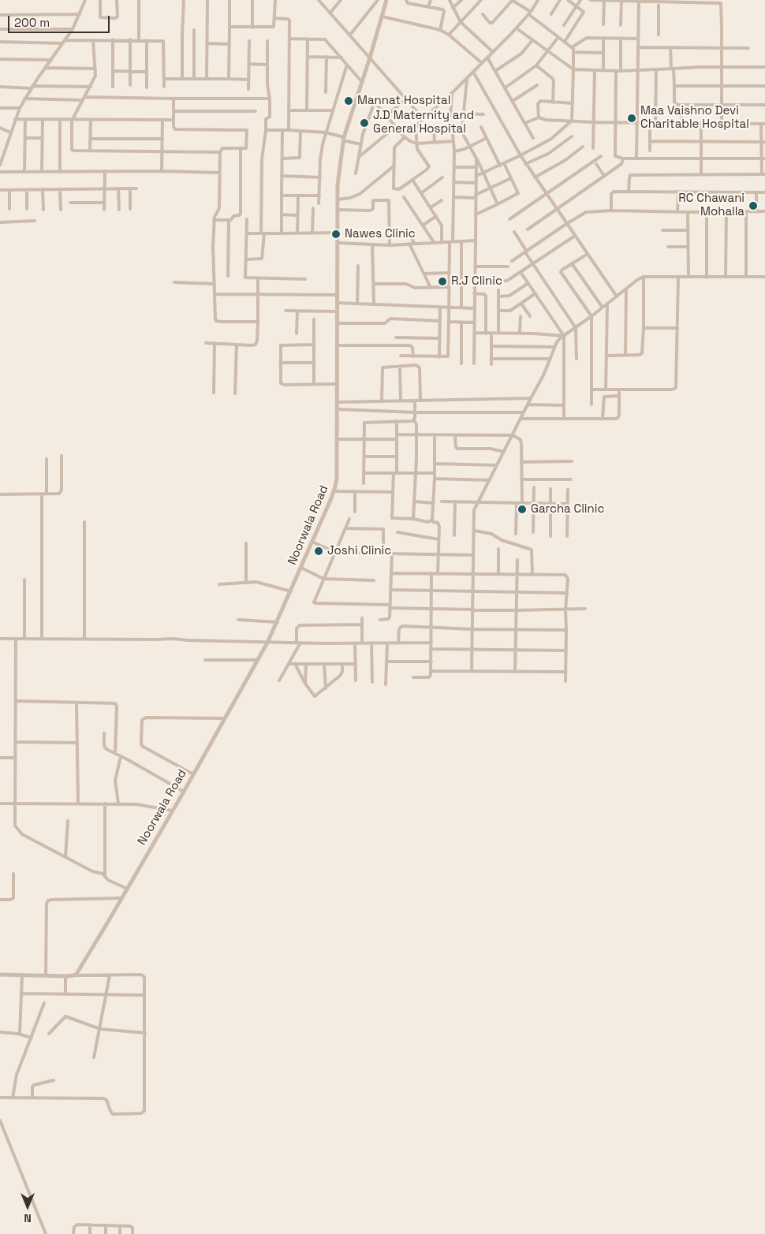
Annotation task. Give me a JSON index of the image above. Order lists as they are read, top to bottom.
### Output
{
  "streets": {
    "street": ["Noorwala Road"]
  },
  "places": [
    "Mannat Hospital",
    "Maa Vaishno Devi Charitable Hospital",
    "J.D Maternity and General Hospital",
    "RC Chawani Mohalla",
    "Nawes Clinic",
    "R.J Clinic",
    "Garcha Clinic",
    "Joshi Clinic"
  ],
  "scale_bar": "200 m",
  "north": "bottom"
}
